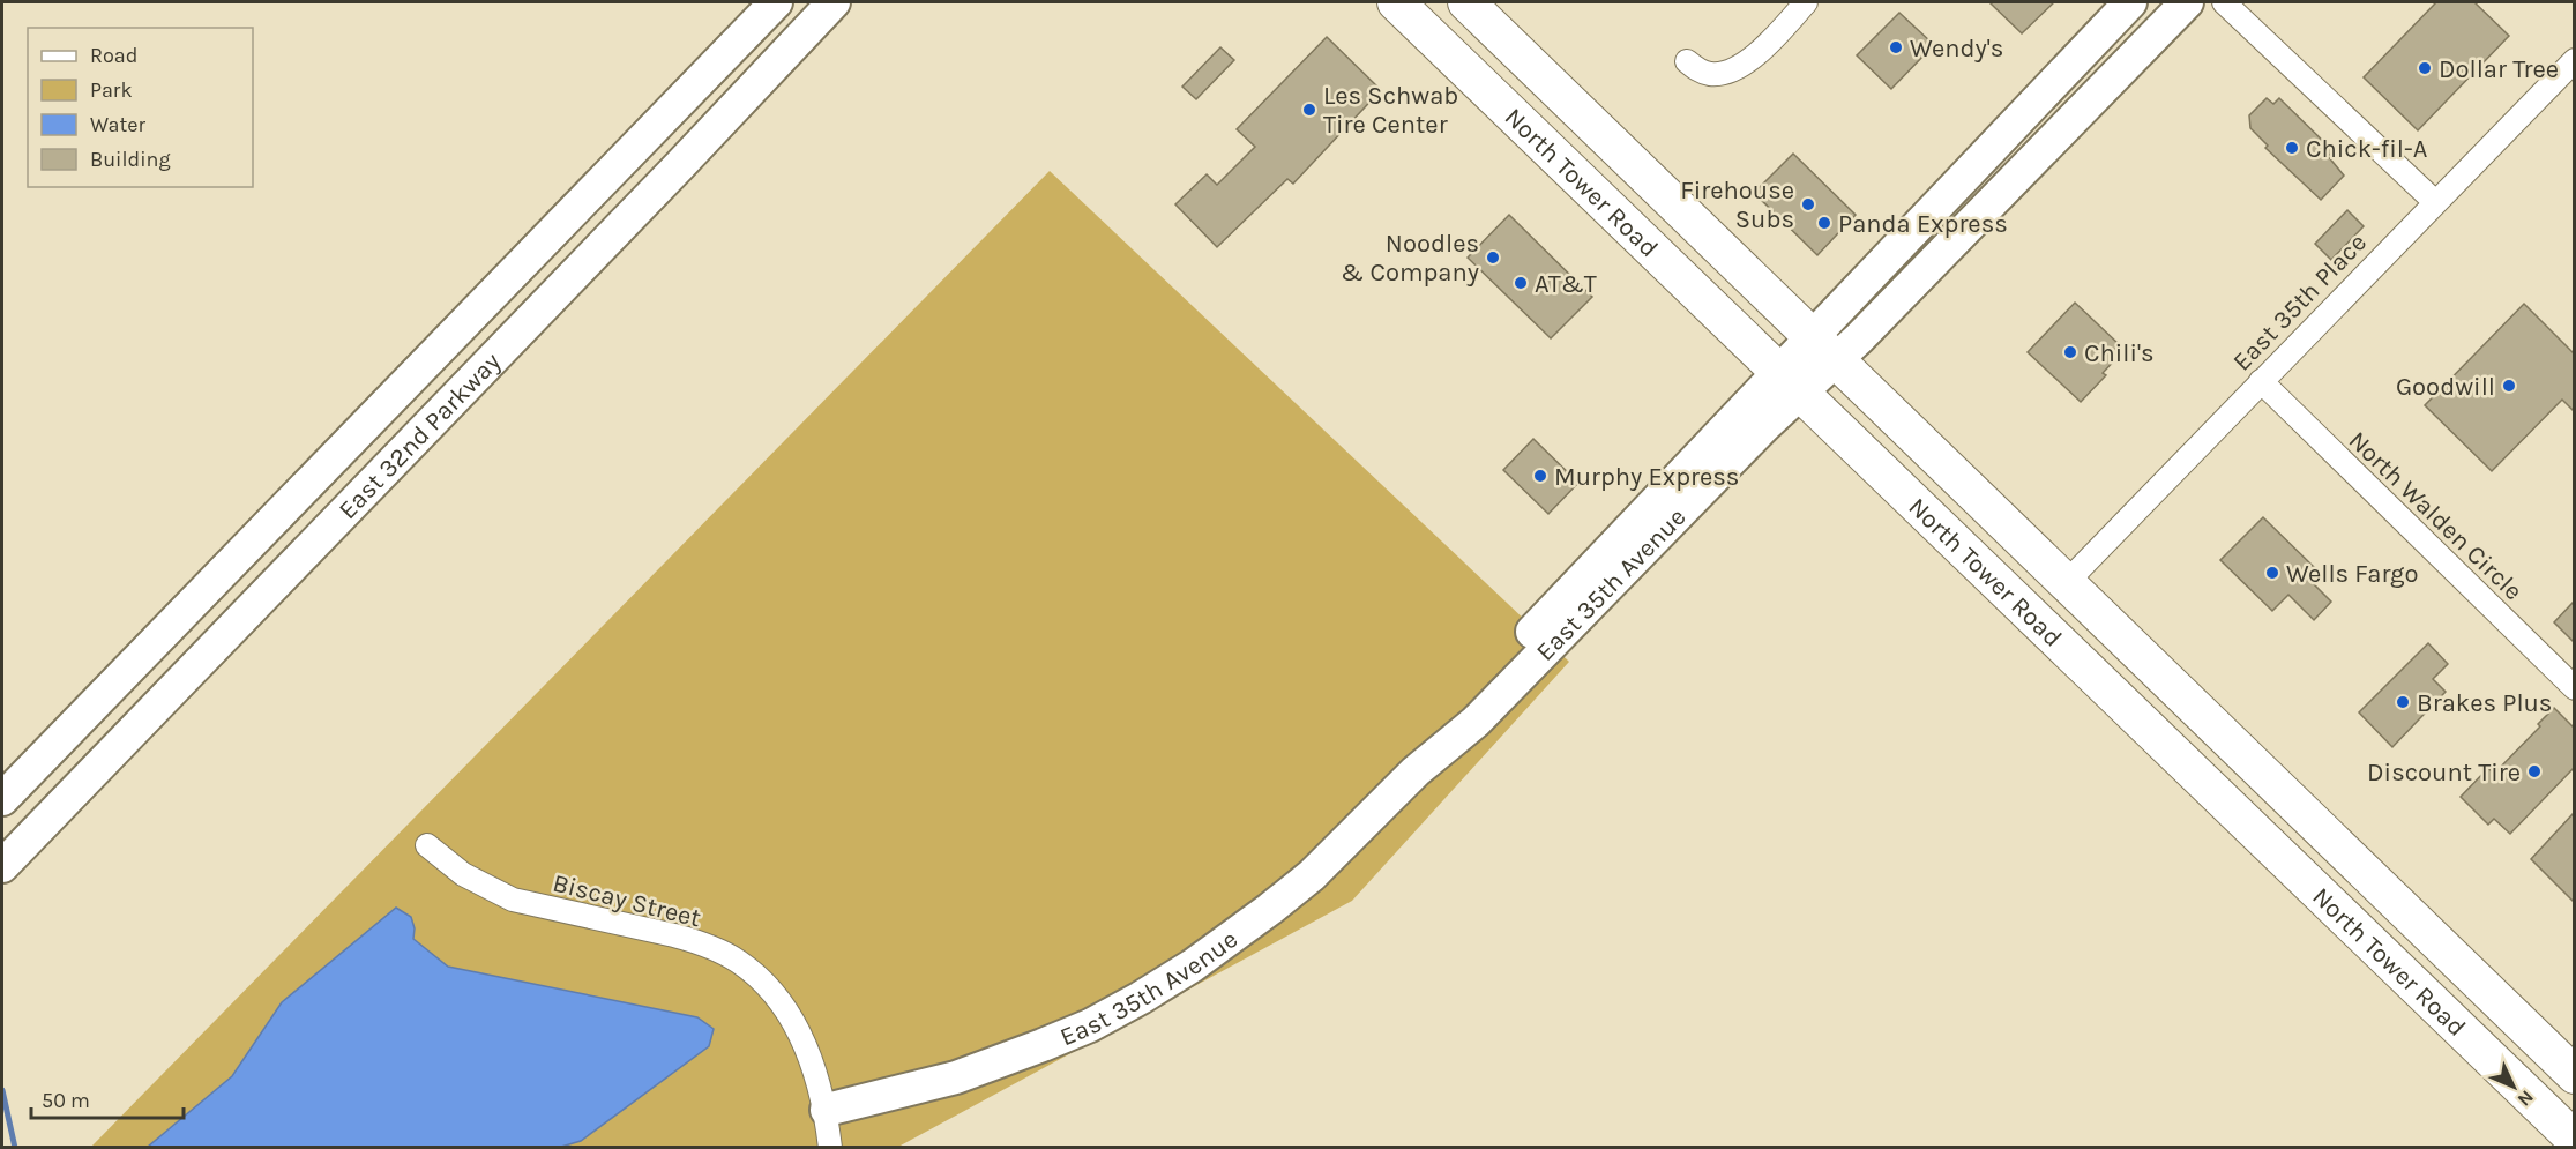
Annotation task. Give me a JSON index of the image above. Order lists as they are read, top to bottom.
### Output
{
  "streets": {
    "main road": ["North Tower Road", "East 32nd Parkway", "East 35th Avenue"],
    "street": ["East 35th Place", "North Walden Circle", "Biscay Street"]
  },
  "crossings": [
    ["North Tower Road", "East 35th Place"],
    ["North Tower Road", "East 35th Avenue"],
    ["East 35th Place", "North Walden Circle"],
    ["East 35th Avenue", "Biscay Street"]
  ],
  "places": [
    "Wendy's",
    "Dollar Tree",
    "Les Schwab Tire Center",
    "Chick-fil-A",
    "Firehouse Subs",
    "Panda Express",
    "Noodles & Company",
    "AT&T",
    "Chili's",
    "Goodwill",
    "Murphy Express",
    "Wells Fargo",
    "Brakes Plus",
    "Discount Tire"
  ],
  "legend": [
    "Road",
    "Park",
    "Water",
    "Building"
  ],
  "scale_bar": "50 m",
  "north": "bottom right"
}
